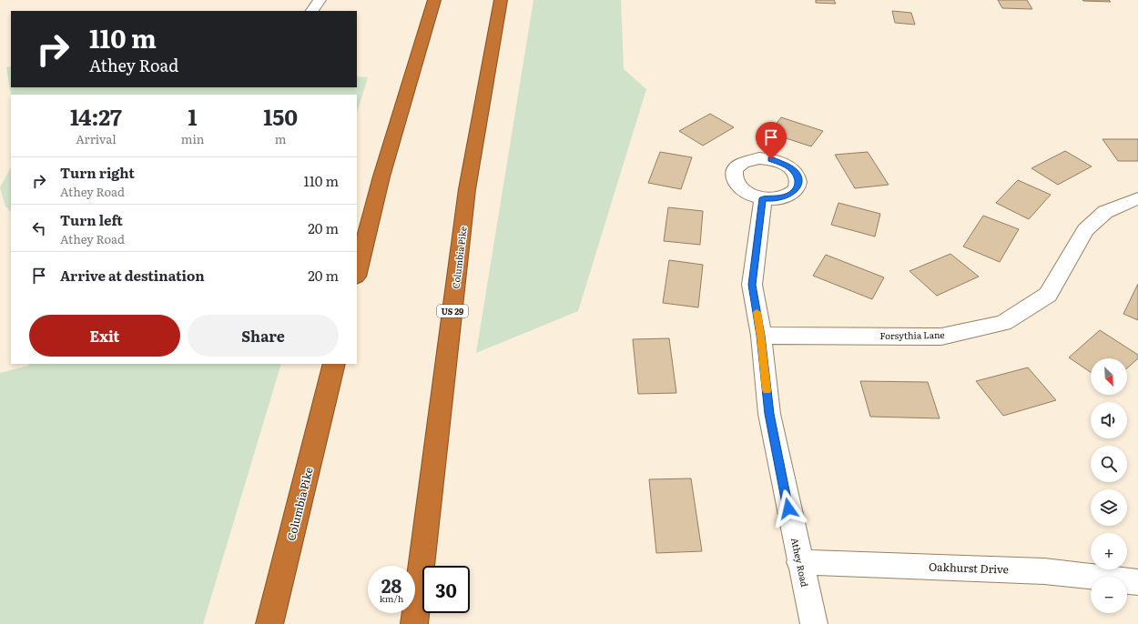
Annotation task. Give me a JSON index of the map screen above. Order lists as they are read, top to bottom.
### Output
{
  "streets": {
    "highway": ["Columbia Pike", "US 29"],
    "street": ["Forsythia Lane", "Athey Road", "Oakhurst Drive"]
  },
  "crossings": [
    ["Forsythia Lane", "Athey Road"],
    ["Athey Road", "Oakhurst Drive"]
  ],
  "north": "bottom right",
  "page": {
    "turn": ["110 m", "Athey Road"],
    "eta": [
      "14:27",
      "Arrival",
      "1",
      "min",
      "150",
      "m"
    ],
    "list": [
      {
        "name": "Turn right",
        "note": "Athey Road",
        "value": "110 m"
      },
      {
        "name": "Turn left",
        "note": "Athey Road",
        "value": "20 m"
      },
      {
        "name": "Arrive at destination",
        "value": "20 m"
      }
    ],
    "buttons": ["Exit", "Share"],
    "map_buttons": ["+", "−"],
    "speed": "28 km/h",
    "limit": "30"
  }
}
